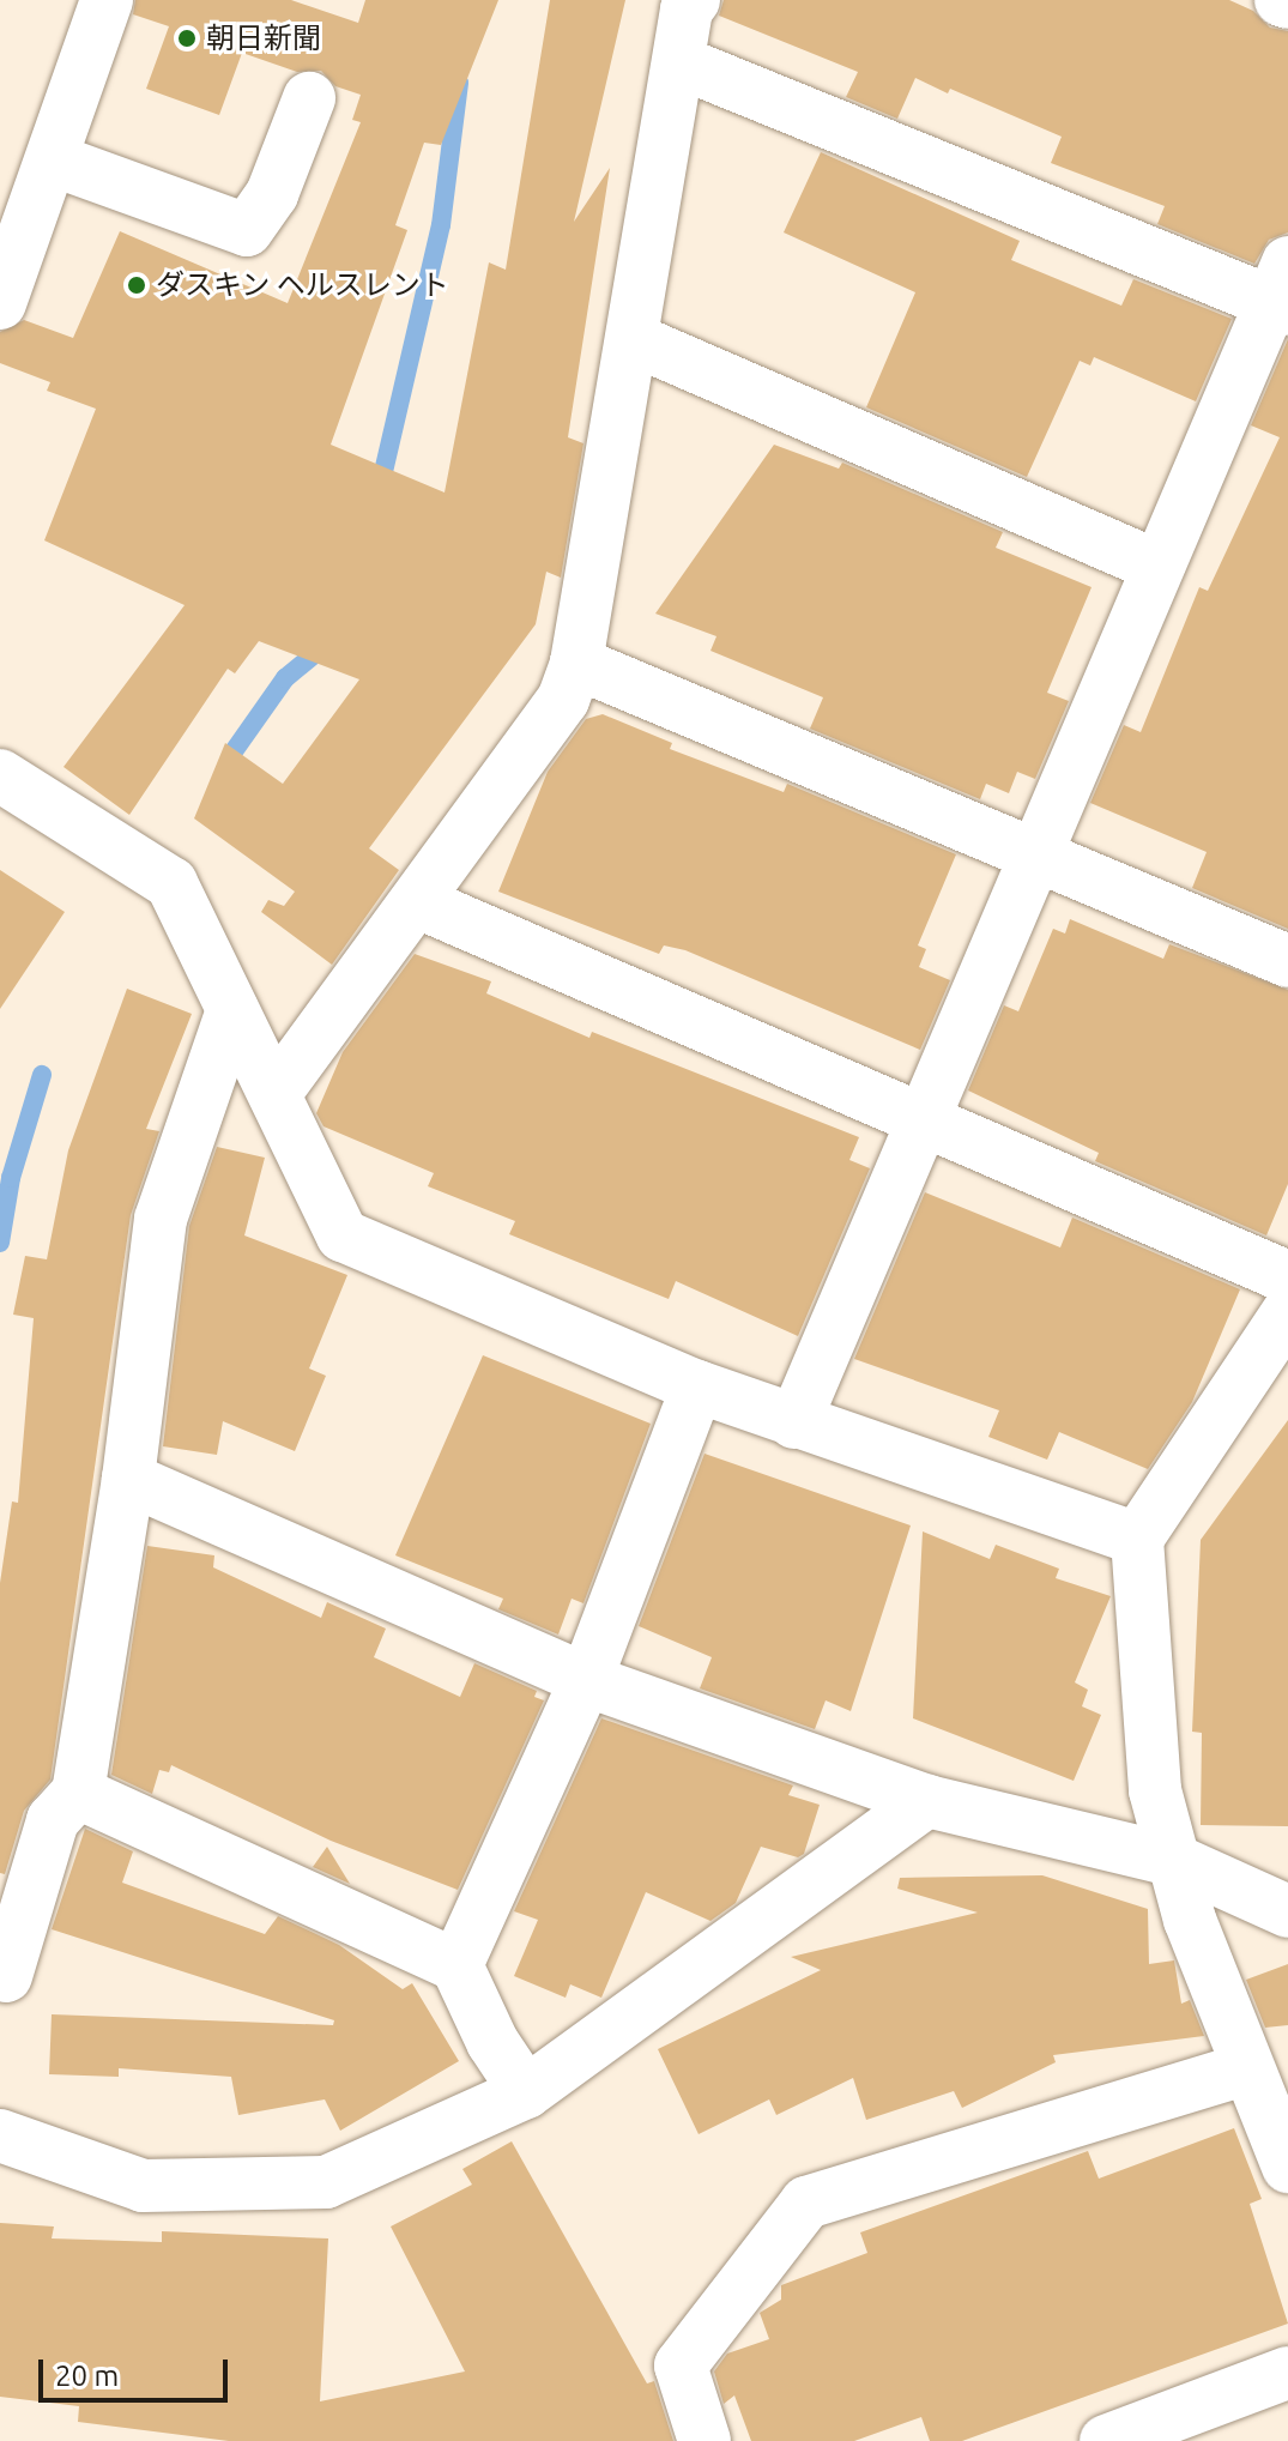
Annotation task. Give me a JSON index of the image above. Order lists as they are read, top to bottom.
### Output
{
  "places": ["朝日新聞", "ダスキン ヘルスレント"],
  "scale_bar": "20 m"
}
